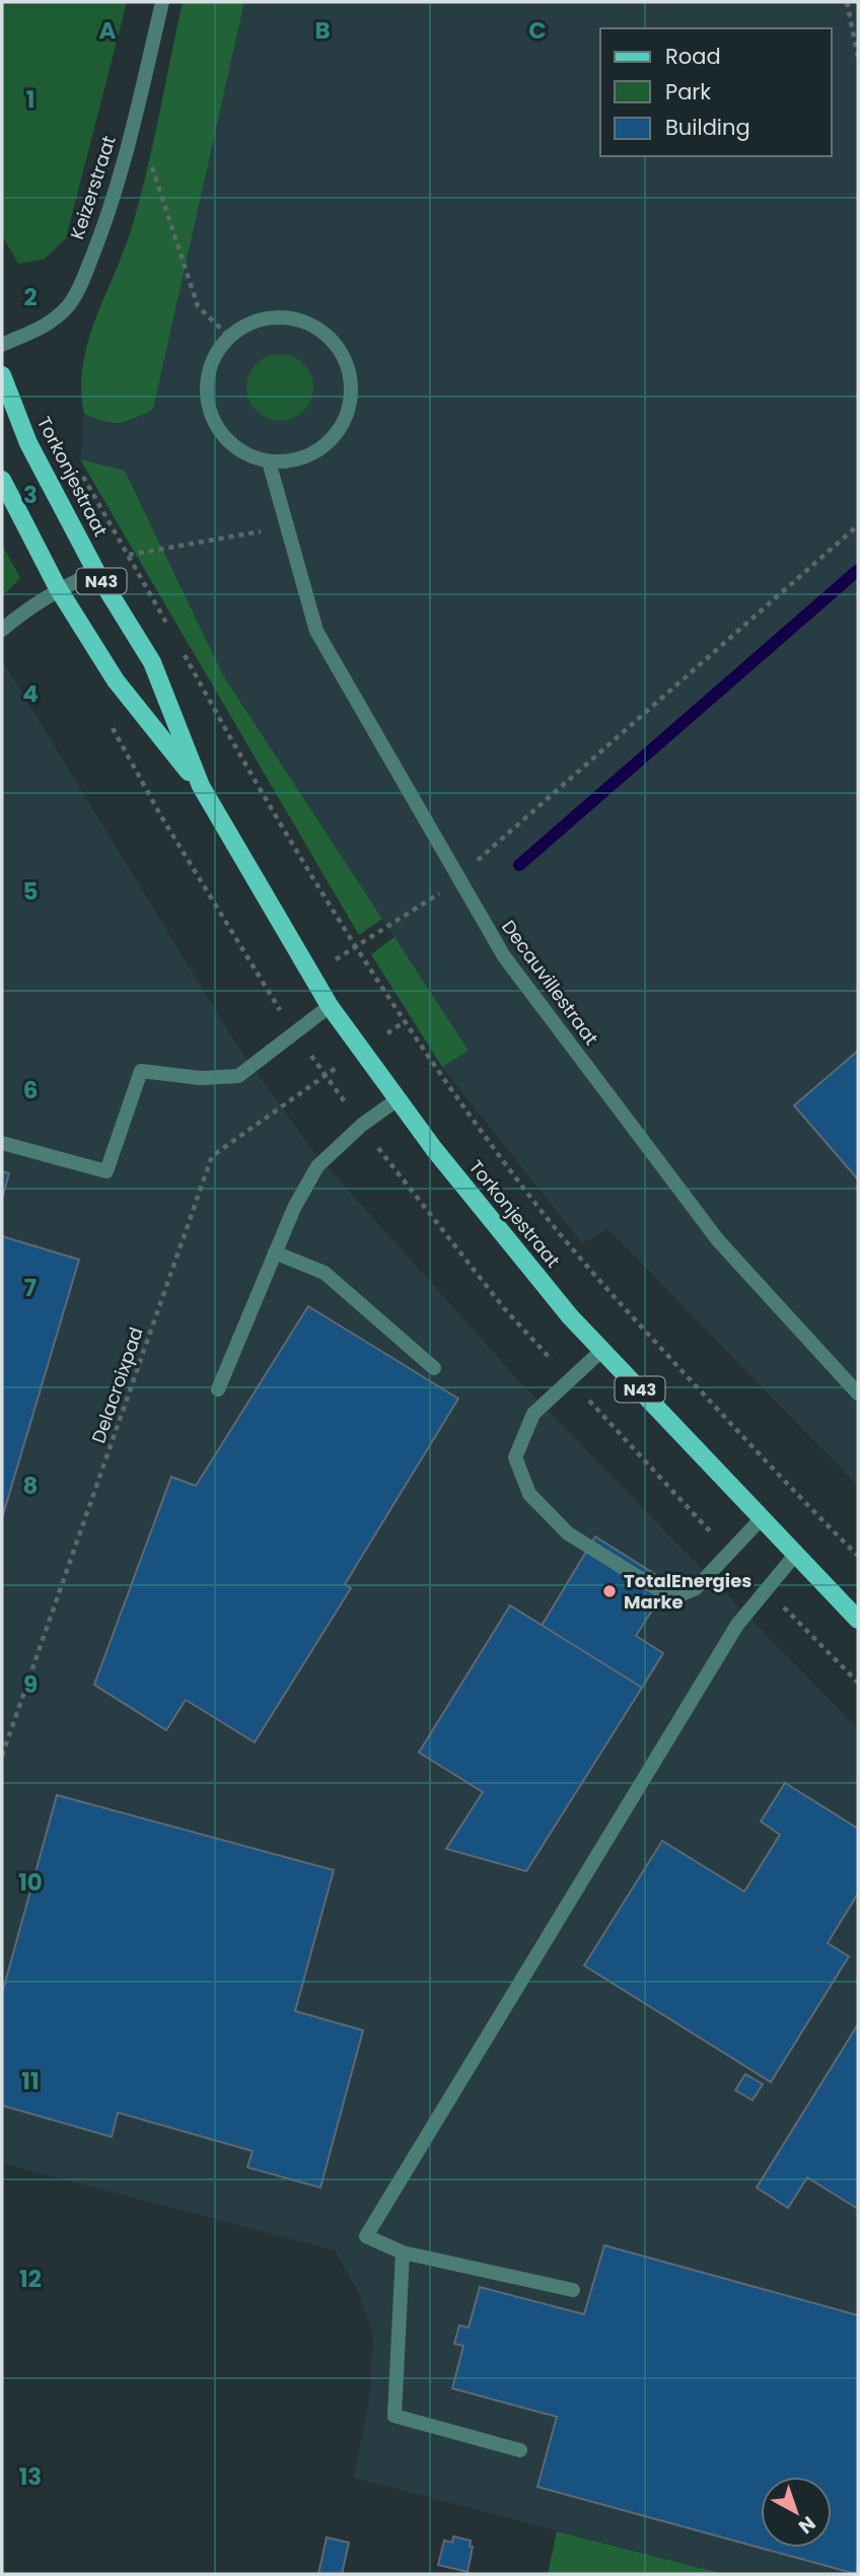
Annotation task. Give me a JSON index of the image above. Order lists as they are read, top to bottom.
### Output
{
  "streets": {
    "main road": ["Torkonjestraat", "N43"],
    "street": ["Keizerstraat", "Decauvillestraat"],
    "path": ["Delacroixpad"]
  },
  "places": ["TotalEnergies Marke"],
  "legend": ["Road", "Park", "Building"],
  "north": "bottom right",
  "grid": {
    "columns": ["A", "B", "C"],
    "rows": [
      "1",
      "2",
      "3",
      "4",
      "5",
      "6",
      "7",
      "8",
      "9",
      "10",
      "11",
      "12",
      "13"
    ]
  }
}
